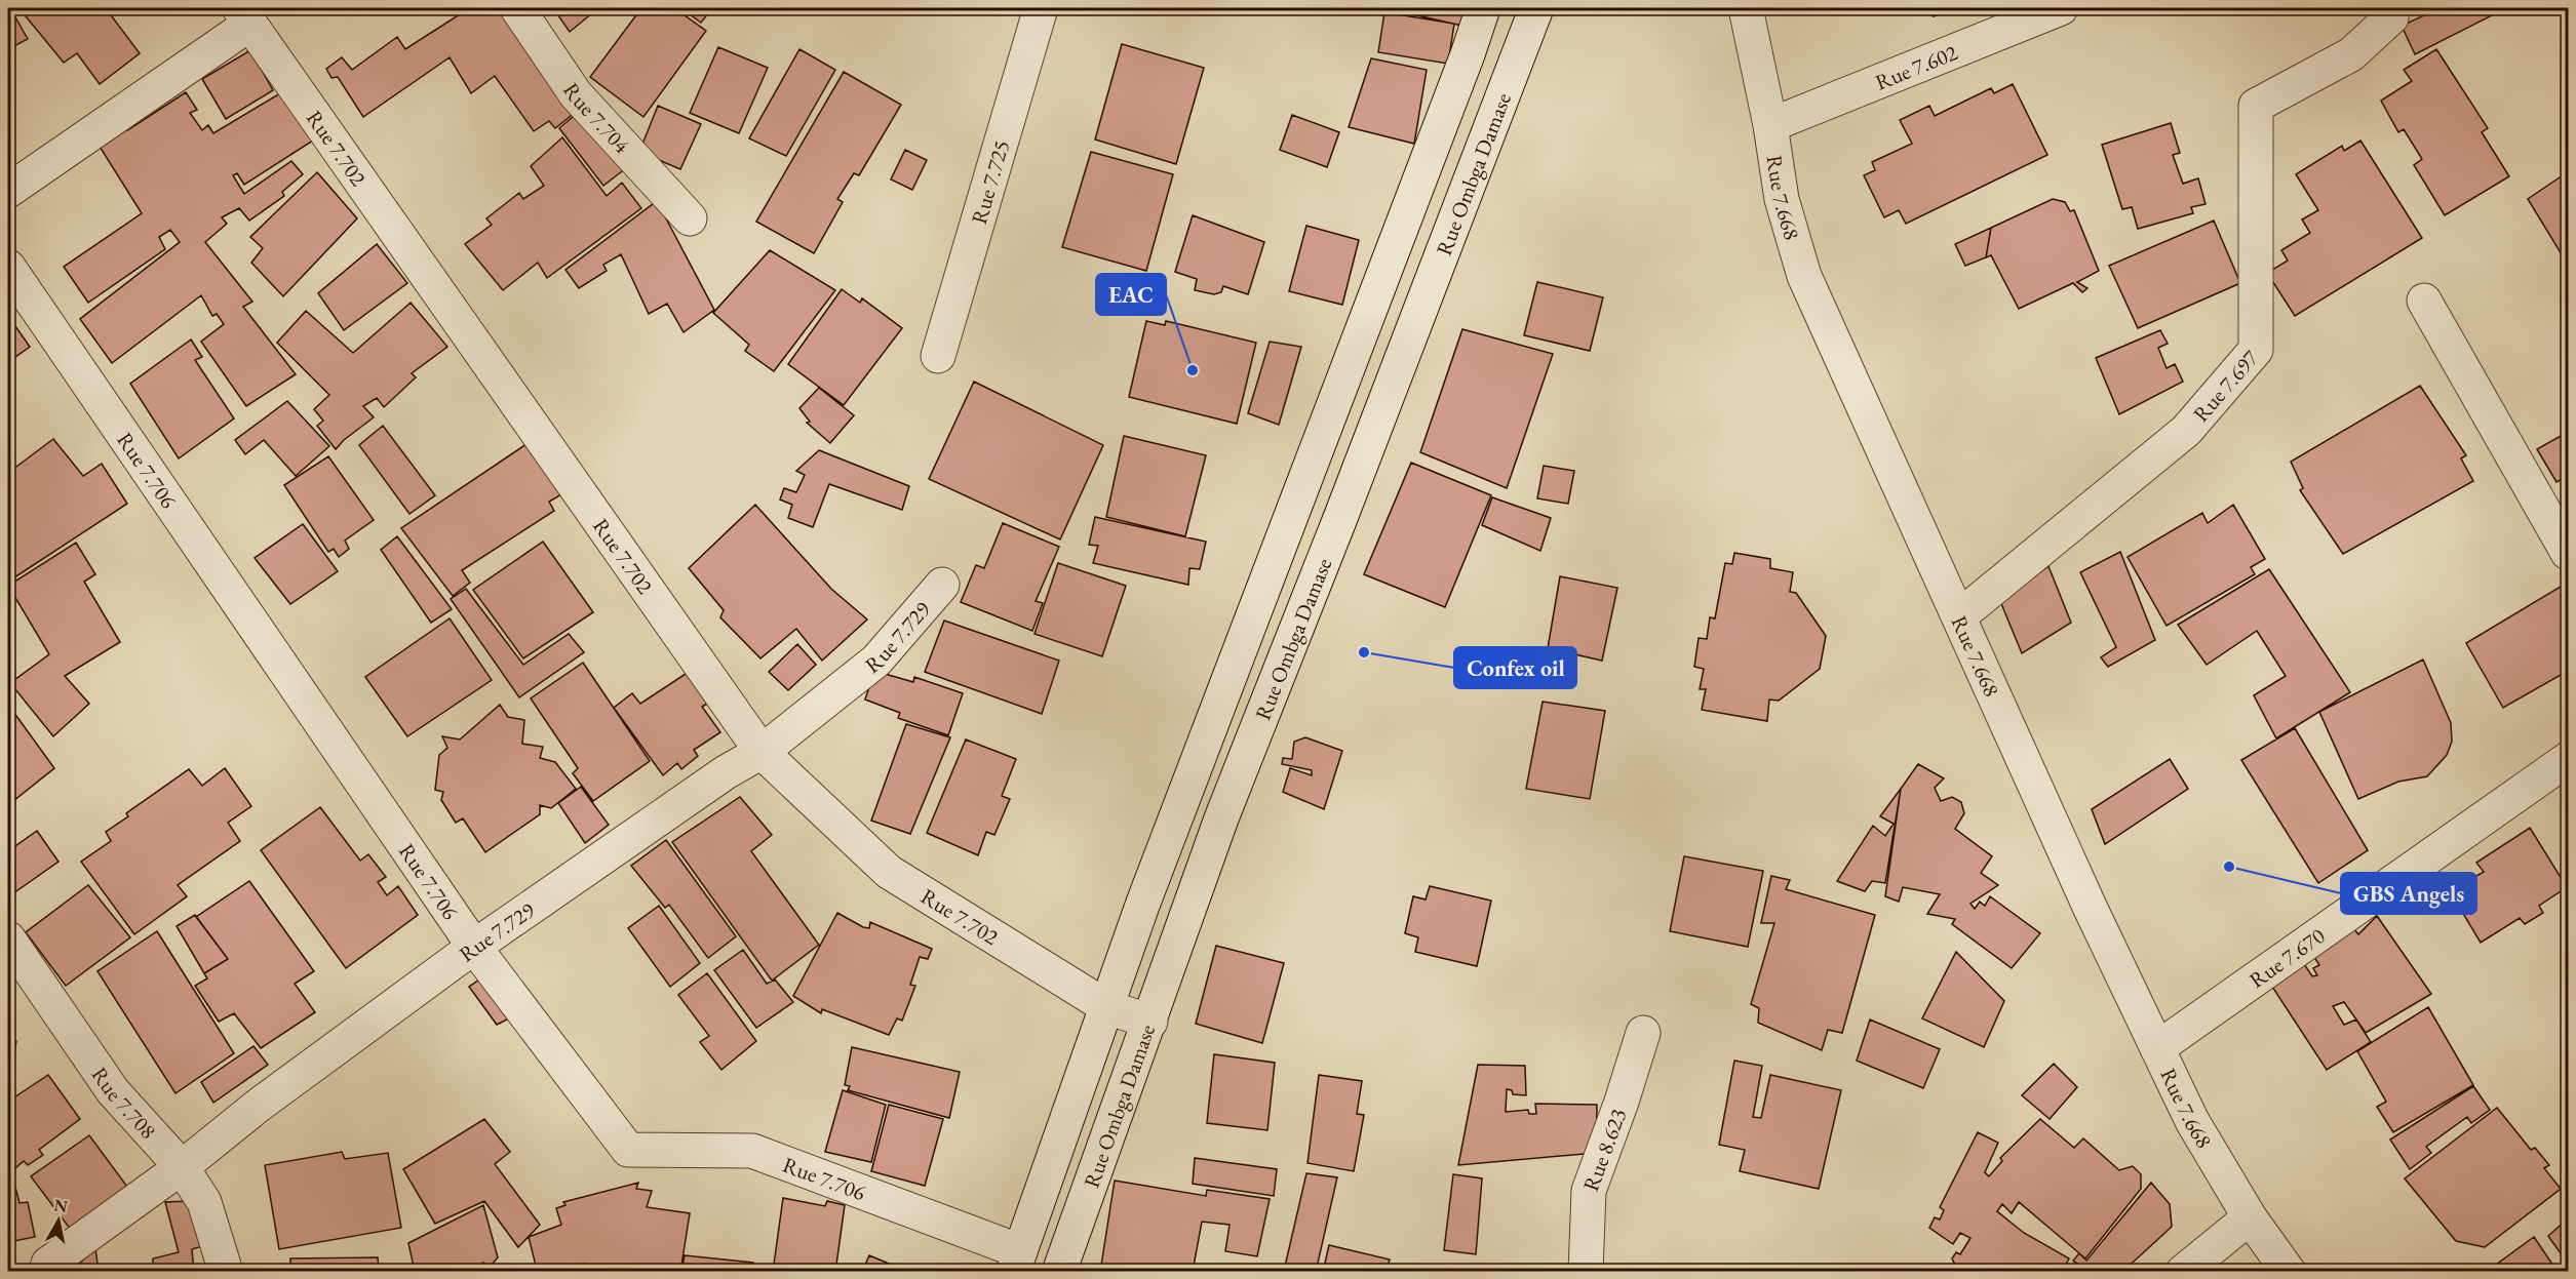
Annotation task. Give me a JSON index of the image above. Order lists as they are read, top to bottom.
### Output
{
  "streets": {
    "street": [
      "Rue 7.602",
      "Rue 7.704",
      "Rue 7.702",
      "Rue Ombga Damase",
      "Rue 7.725",
      "Rue 7.668",
      "Rue 7.697",
      "Rue 7.706",
      "Rue 7.729",
      "Rue 7.670",
      "Rue 7.708",
      "Rue 8.623"
    ]
  },
  "crossings": [
    ["Rue 7.602", "Rue 7.668"],
    ["Rue 7.702", "Rue Ombga Damase"],
    ["Rue 7.702", "Rue 7.729"],
    ["Rue Ombga Damase", "Rue 7.706"],
    ["Rue 7.668", "Rue 7.697"],
    ["Rue 7.668", "Rue 7.670"],
    ["Rue 7.706", "Rue 7.729"],
    ["Rue 7.729", "Rue 7.708"]
  ],
  "places": ["EAC", "Confex oil", "GBS Angels"],
  "north": "top"
}
